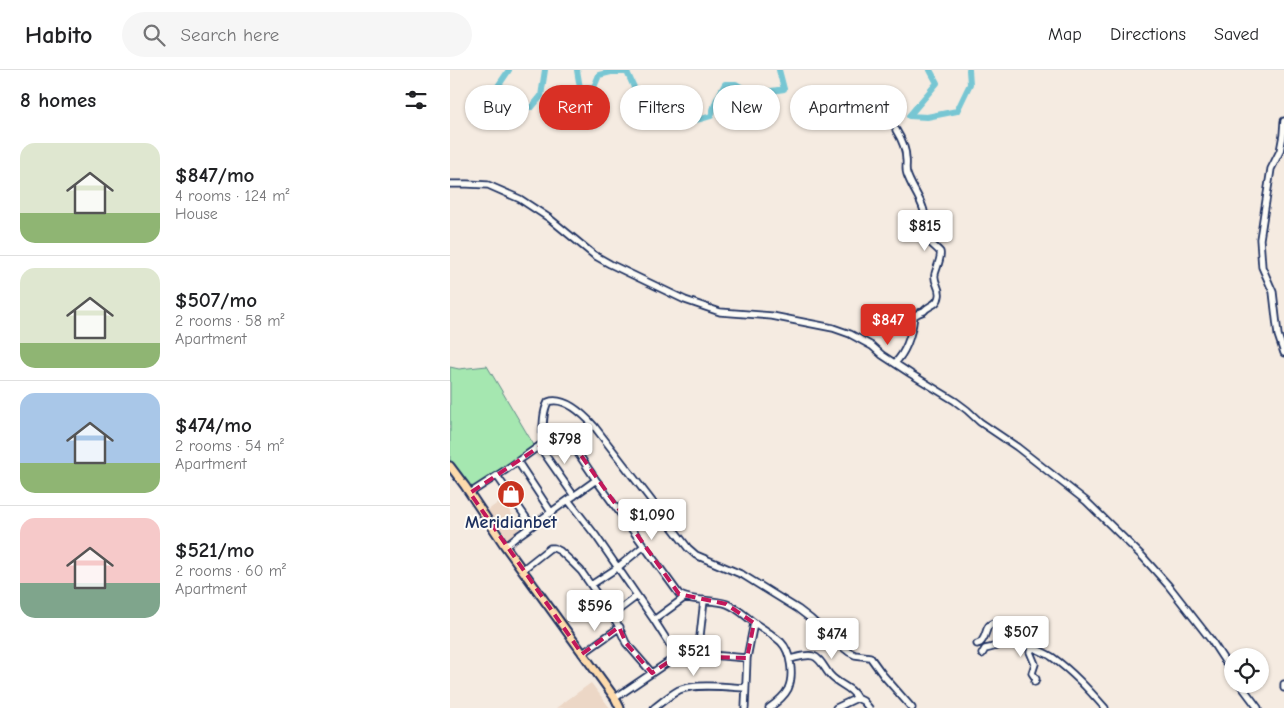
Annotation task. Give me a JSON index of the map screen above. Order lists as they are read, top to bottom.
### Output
{
  "places": {
    "shop": ["Meridianbet"]
  },
  "page": {
    "header": "Habito",
    "search": "Search here",
    "nav": ["Map", "Directions", "Saved"],
    "heading": "8 homes",
    "chip": [
      "Buy",
      "Rent",
      "Filters",
      "New",
      "Apartment"
    ],
    "list": [
      {
        "name": "$847/mo",
        "note": "4 rooms · 124 m² · House"
      },
      {
        "name": "$507/mo",
        "note": "2 rooms · 58 m² · Apartment"
      },
      {
        "name": "$474/mo",
        "note": "2 rooms · 54 m² · Apartment"
      },
      {
        "name": "$521/mo",
        "note": "2 rooms · 60 m² · Apartment"
      }
    ],
    "price": [
      "$815",
      "$847",
      "$798",
      "$1,090",
      "$596",
      "$507",
      "$474",
      "$521"
    ]
  }
}
